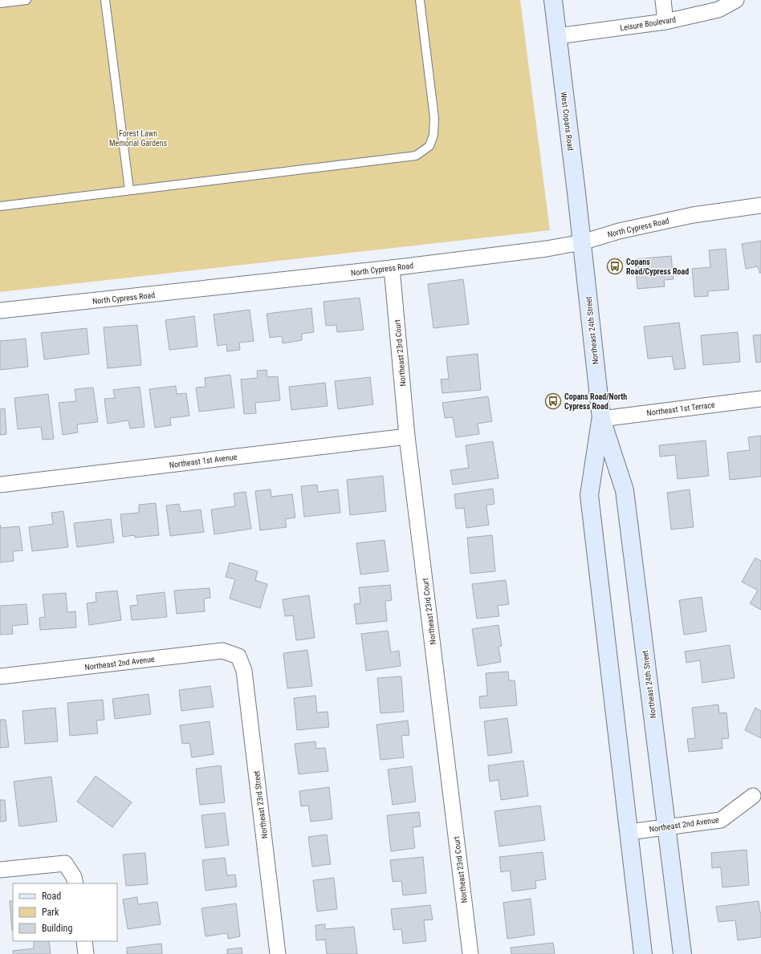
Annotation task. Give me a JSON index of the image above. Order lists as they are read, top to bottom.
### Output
{
  "streets": {
    "main road": ["West Copans Road", "Northeast 24th Street"],
    "street": [
      "Leisure Boulevard",
      "North Cypress Road",
      "Northeast 23rd Court",
      "Northeast 1st Terrace",
      "Northeast 1st Avenue",
      "Northeast 2nd Avenue",
      "Northeast 23rd Street"
    ]
  },
  "crossings": [
    ["Leisure Boulevard", "West Copans Road"],
    ["West Copans Road", "North Cypress Road"],
    ["West Copans Road", "Northeast 24th Street"],
    ["North Cypress Road", "Northeast 24th Street"],
    ["North Cypress Road", "Northeast 23rd Court"],
    ["Northeast 24th Street", "Northeast 1st Terrace"],
    ["Northeast 24th Street", "Northeast 2nd Avenue"],
    ["Northeast 23rd Court", "Northeast 1st Avenue"],
    ["Northeast 2nd Avenue", "Northeast 23rd Street"]
  ],
  "parks": ["Forest Lawn Memorial Gardens"],
  "places": {
    "bus stop": ["Copans Road/Cypress Road", "Copans Road/North Cypress Road"]
  },
  "legend": ["Road", "Park", "Building"]
}
